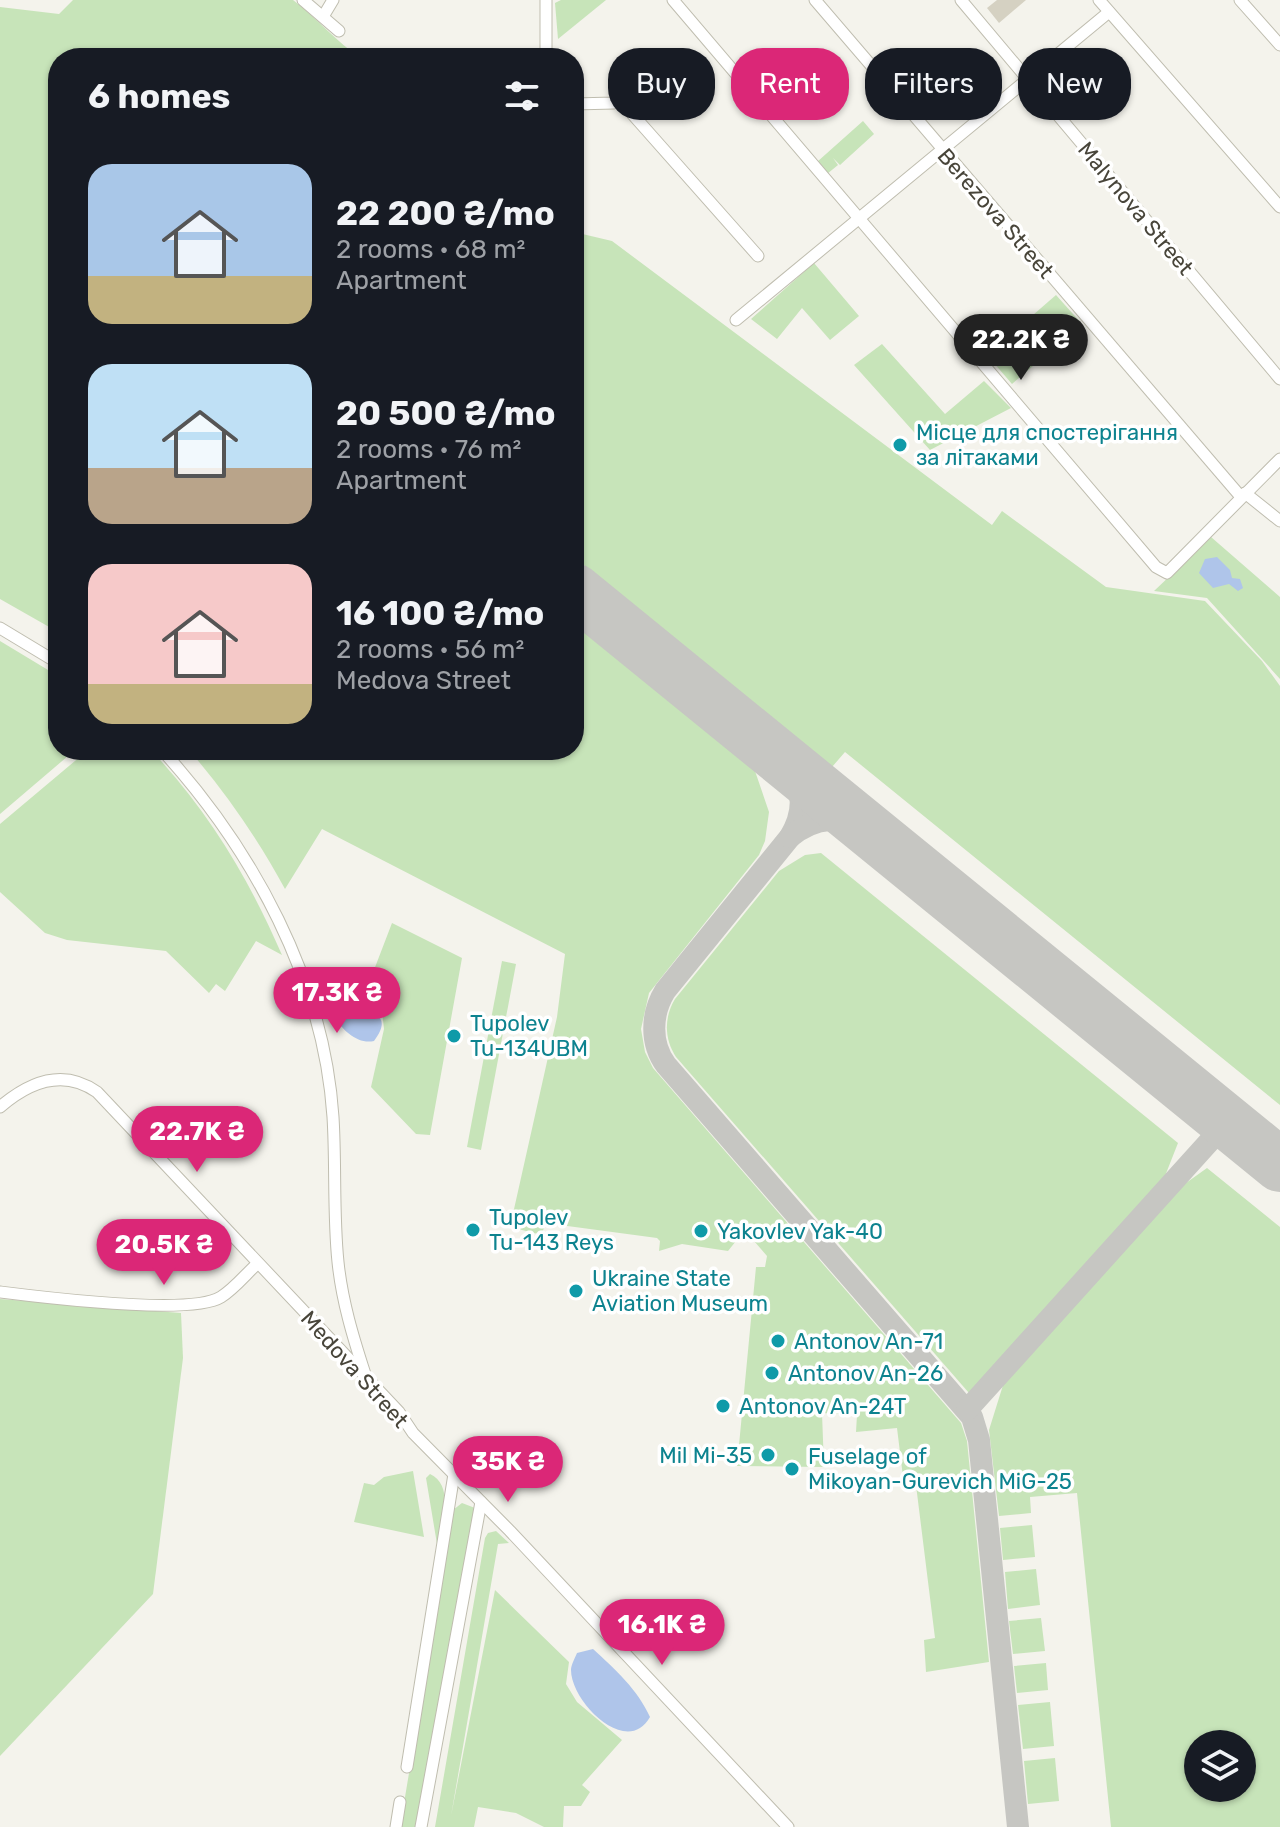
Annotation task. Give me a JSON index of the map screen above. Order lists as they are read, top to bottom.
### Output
{
  "streets": {
    "street": ["Malynova Street", "Berezova Street", "Medova Street"]
  },
  "places": [
    "Місце для спостерігання за літаками",
    "Tupolev Tu-134UBM",
    "Tupolev Tu-143 Reys",
    "Yakovlev Yak-40",
    "Ukraine State Aviation Museum",
    "Antonov An-71",
    "Antonov An-26",
    "Antonov An-24T",
    "Mil Mi-35",
    "Fuselage of Mikoyan-Gurevich MiG-25"
  ],
  "page": {
    "chip": [
      "Buy",
      "Rent",
      "Filters",
      "New"
    ],
    "heading": "6 homes",
    "list": [
      {
        "name": "22 200 ₴/mo",
        "note": "2 rooms · 68 m² · Apartment"
      },
      {
        "name": "20 500 ₴/mo",
        "note": "2 rooms · 76 m² · Apartment"
      },
      {
        "name": "16 100 ₴/mo",
        "note": "2 rooms · 56 m² · Medova Street"
      }
    ],
    "price": [
      "22.2K ₴",
      "17.3K ₴",
      "22.7K ₴",
      "20.5K ₴",
      "35K ₴",
      "16.1K ₴"
    ]
  }
}
